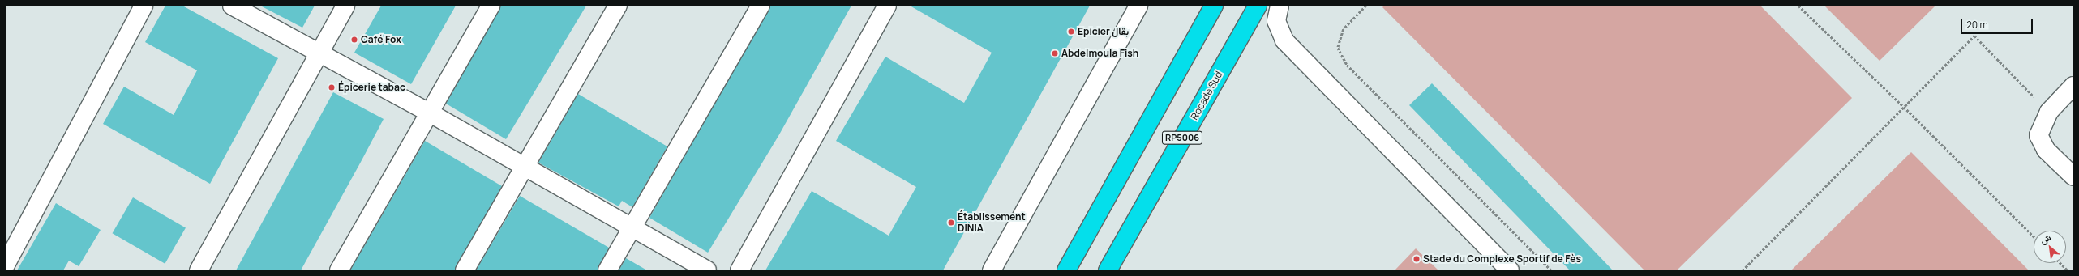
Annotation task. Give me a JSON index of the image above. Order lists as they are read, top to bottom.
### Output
{
  "streets": {
    "highway": ["Rocade Sud", "RP5006"]
  },
  "places": [
    "Epicier بقال",
    "Café Fox",
    "Abdelmoula Fish",
    "Épicerie tabac",
    "Établissement DINIA",
    "Stade du Complexe Sportif de Fès"
  ],
  "scale_bar": "20 m",
  "north": "top left"
}
